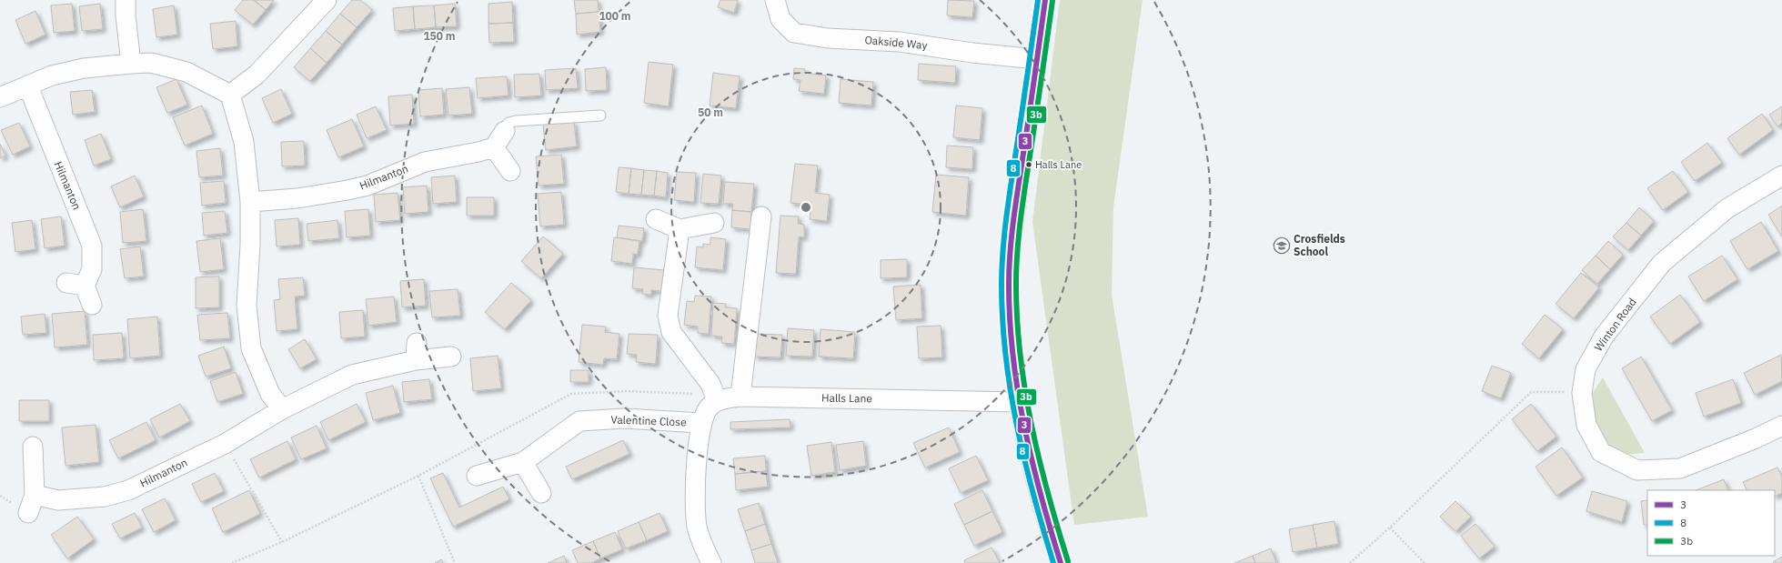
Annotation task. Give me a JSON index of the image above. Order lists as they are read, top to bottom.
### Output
{
  "streets": {
    "street": [
      "Oakside Way",
      "Hilmanton",
      "Winton Road",
      "Halls Lane",
      "Valentine Close"
    ]
  },
  "places": {
    "other": ["Halls Lane"],
    "school or university": ["Crosfields School"]
  },
  "lines": ["transit line 3", "transit line 8", "transit line 3b"],
  "legend": ["3", "8", "3b"],
  "rings": ["100 m", "150 m", "50 m"]
}
